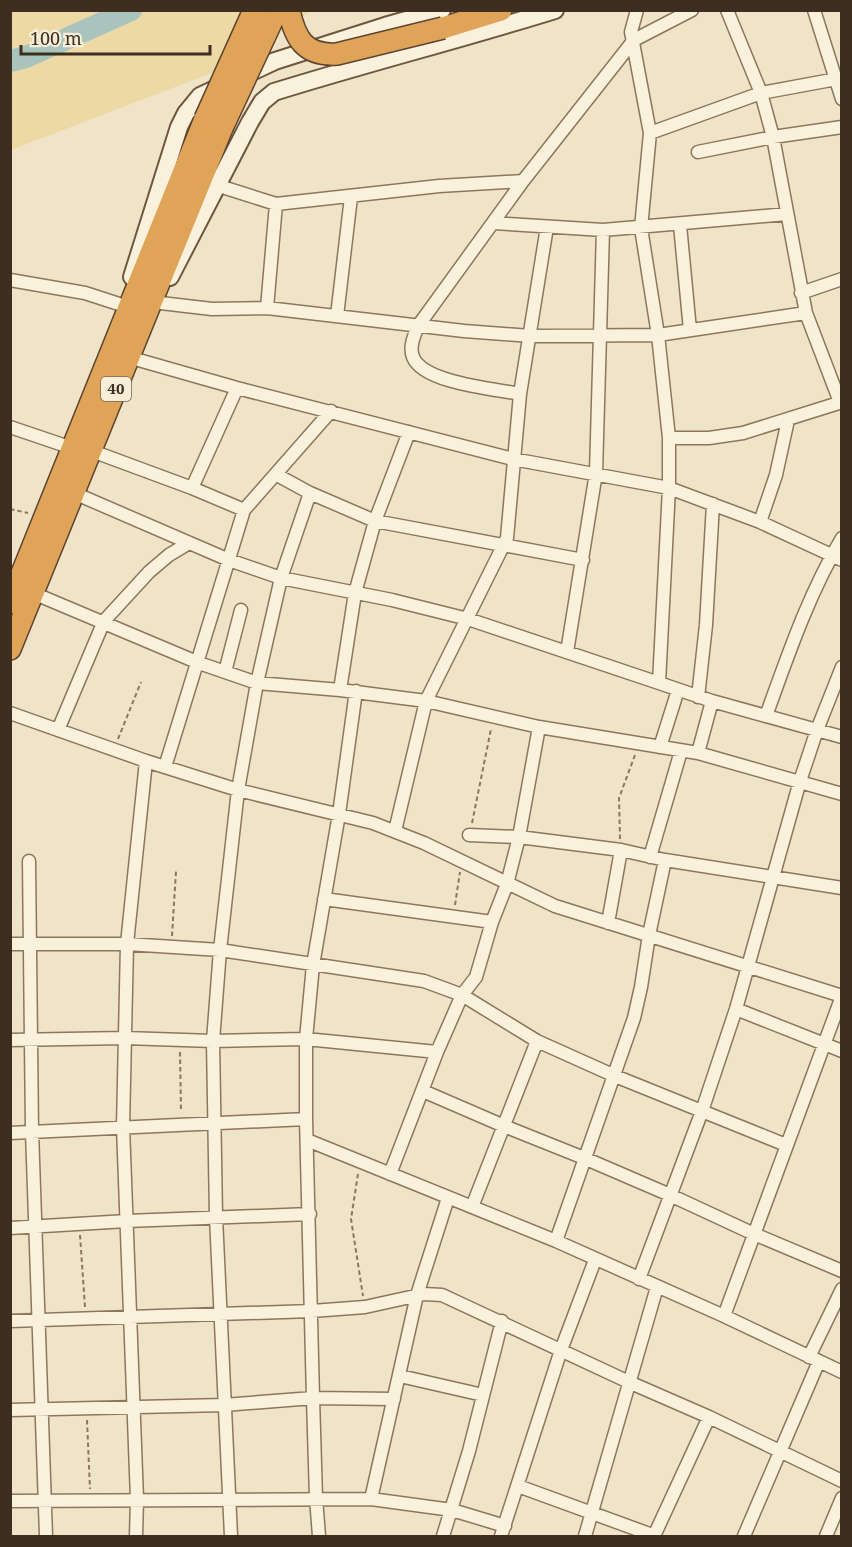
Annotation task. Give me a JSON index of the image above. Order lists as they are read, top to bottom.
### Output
{
  "streets": {
    "highway": ["40"]
  },
  "scale_bar": "100 m"
}
